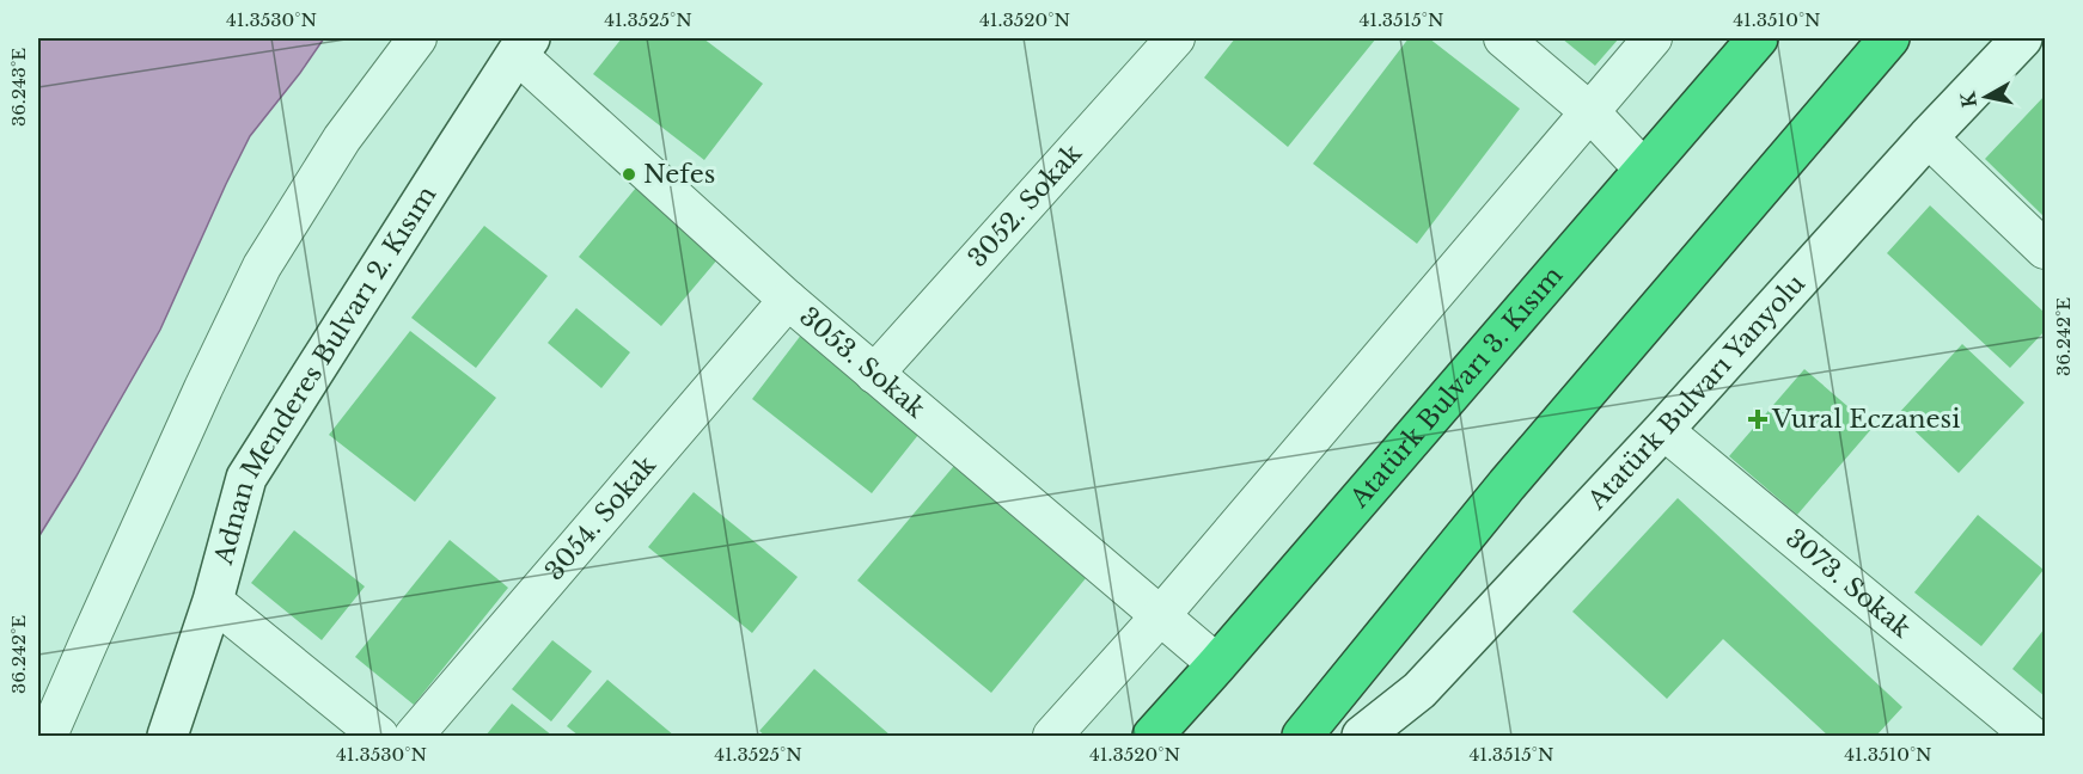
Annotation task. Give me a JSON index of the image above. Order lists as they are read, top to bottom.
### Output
{
  "streets": {
    "highway": ["Atatürk Bulvarı 3. Kısım"],
    "main road": ["Adnan Menderes Bulvarı 2. Kısım", "Atatürk Bulvarı Yanyolu"],
    "street": [
      "3052. Sokak",
      "3053. Sokak",
      "3054. Sokak",
      "3073. Sokak"
    ]
  },
  "crossings": [
    ["3052. Sokak", "3053. Sokak"],
    ["3053. Sokak", "Adnan Menderes Bulvarı 2. Kısım"],
    ["3053. Sokak", "Atatürk Bulvarı 3. Kısım"],
    ["3053. Sokak", "3054. Sokak"],
    ["Atatürk Bulvarı Yanyolu", "3073. Sokak"]
  ],
  "places": {
    "other": ["Nefes"],
    "health": ["Vural Eczanesi"]
  },
  "north": "left",
  "coordinates": [
    "41.3530°N",
    "41.3525°N",
    "41.3520°N",
    "41.3515°N",
    "41.3510°N",
    "36.243°E",
    "36.242°E"
  ]
}
